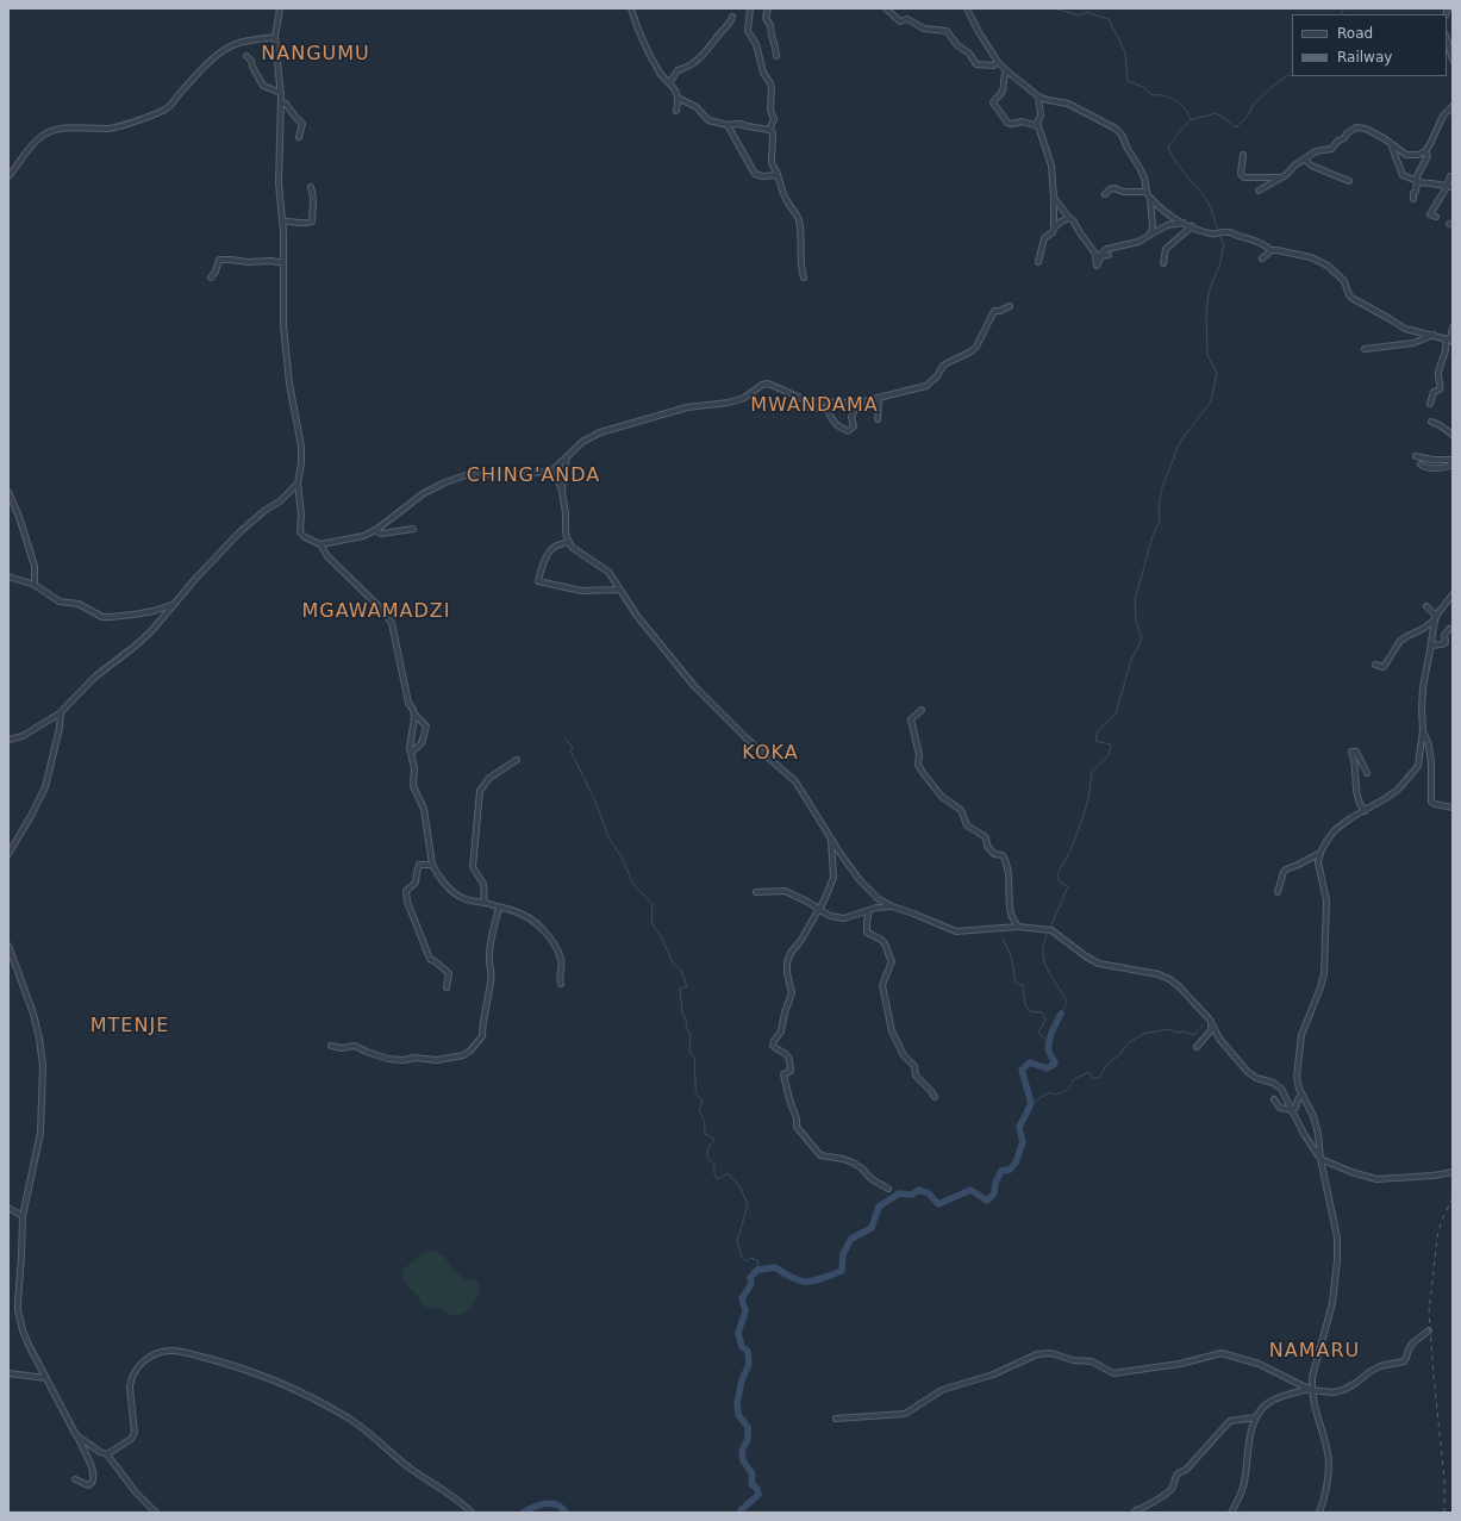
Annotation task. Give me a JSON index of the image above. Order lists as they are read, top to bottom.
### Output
{
  "districts": [
    "NANGUMU",
    "MWANDAMA",
    "CHING'ANDA",
    "MGAWAMADZI",
    "KOKA",
    "MTENJE",
    "NAMARU"
  ],
  "legend": ["Road", "Railway"]
}
